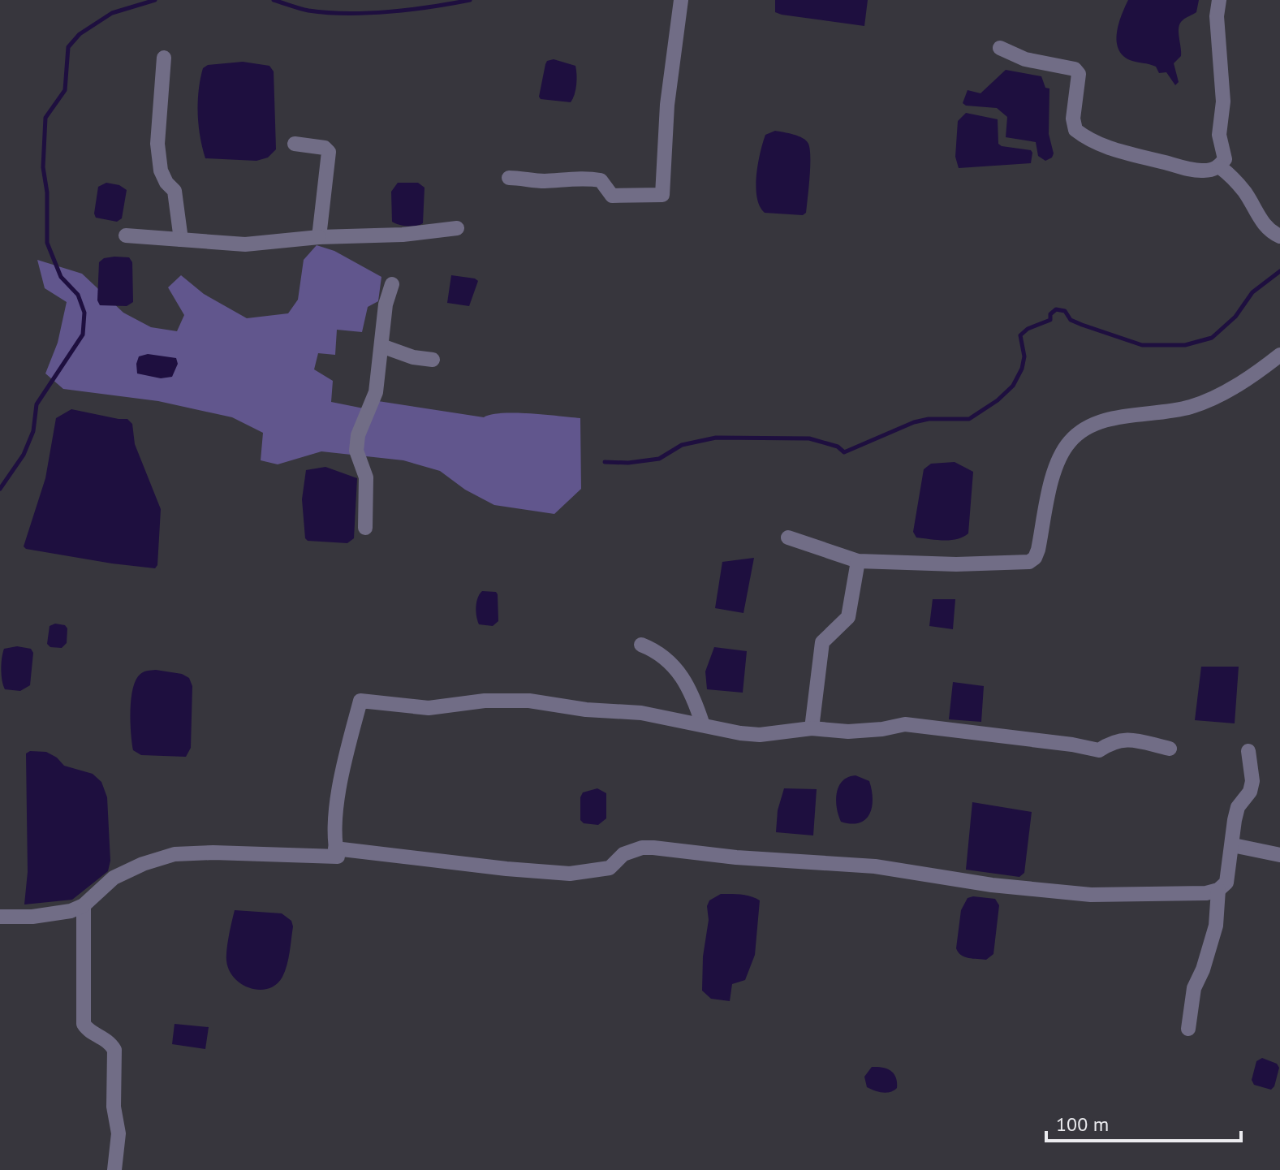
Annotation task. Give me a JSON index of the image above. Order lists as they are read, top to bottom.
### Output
{
  "scale_bar": "100 m"
}
